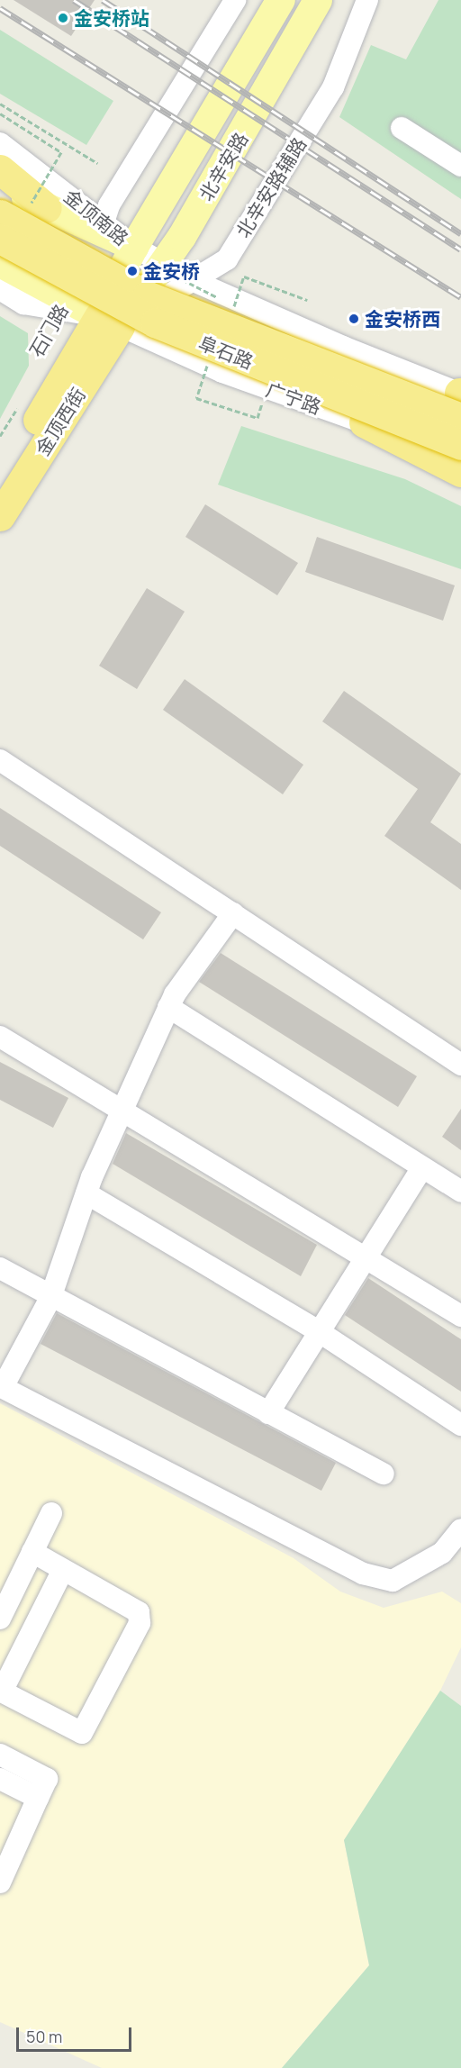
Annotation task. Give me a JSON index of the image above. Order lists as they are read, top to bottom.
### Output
{
  "streets": {
    "highway": ["阜石路", "金顶西街"],
    "main road": ["北辛安路", "金顶南路"],
    "street": ["北辛安路辅路", "广宁路"]
  },
  "crossings": [
    ["北辛安路", "北辛安路辅路"],
    ["北辛安路", "金顶南路"],
    ["北辛安路", "阜石路"],
    ["北辛安路", "广宁路"],
    ["北辛安路", "金顶西街"],
    ["阜石路", "广宁路"],
    ["阜石路", "金顶西街"],
    ["广宁路", "金顶西街"]
  ],
  "places": ["金安桥站", "金安桥", "金安桥西"],
  "scale_bar": "50 m"
}
